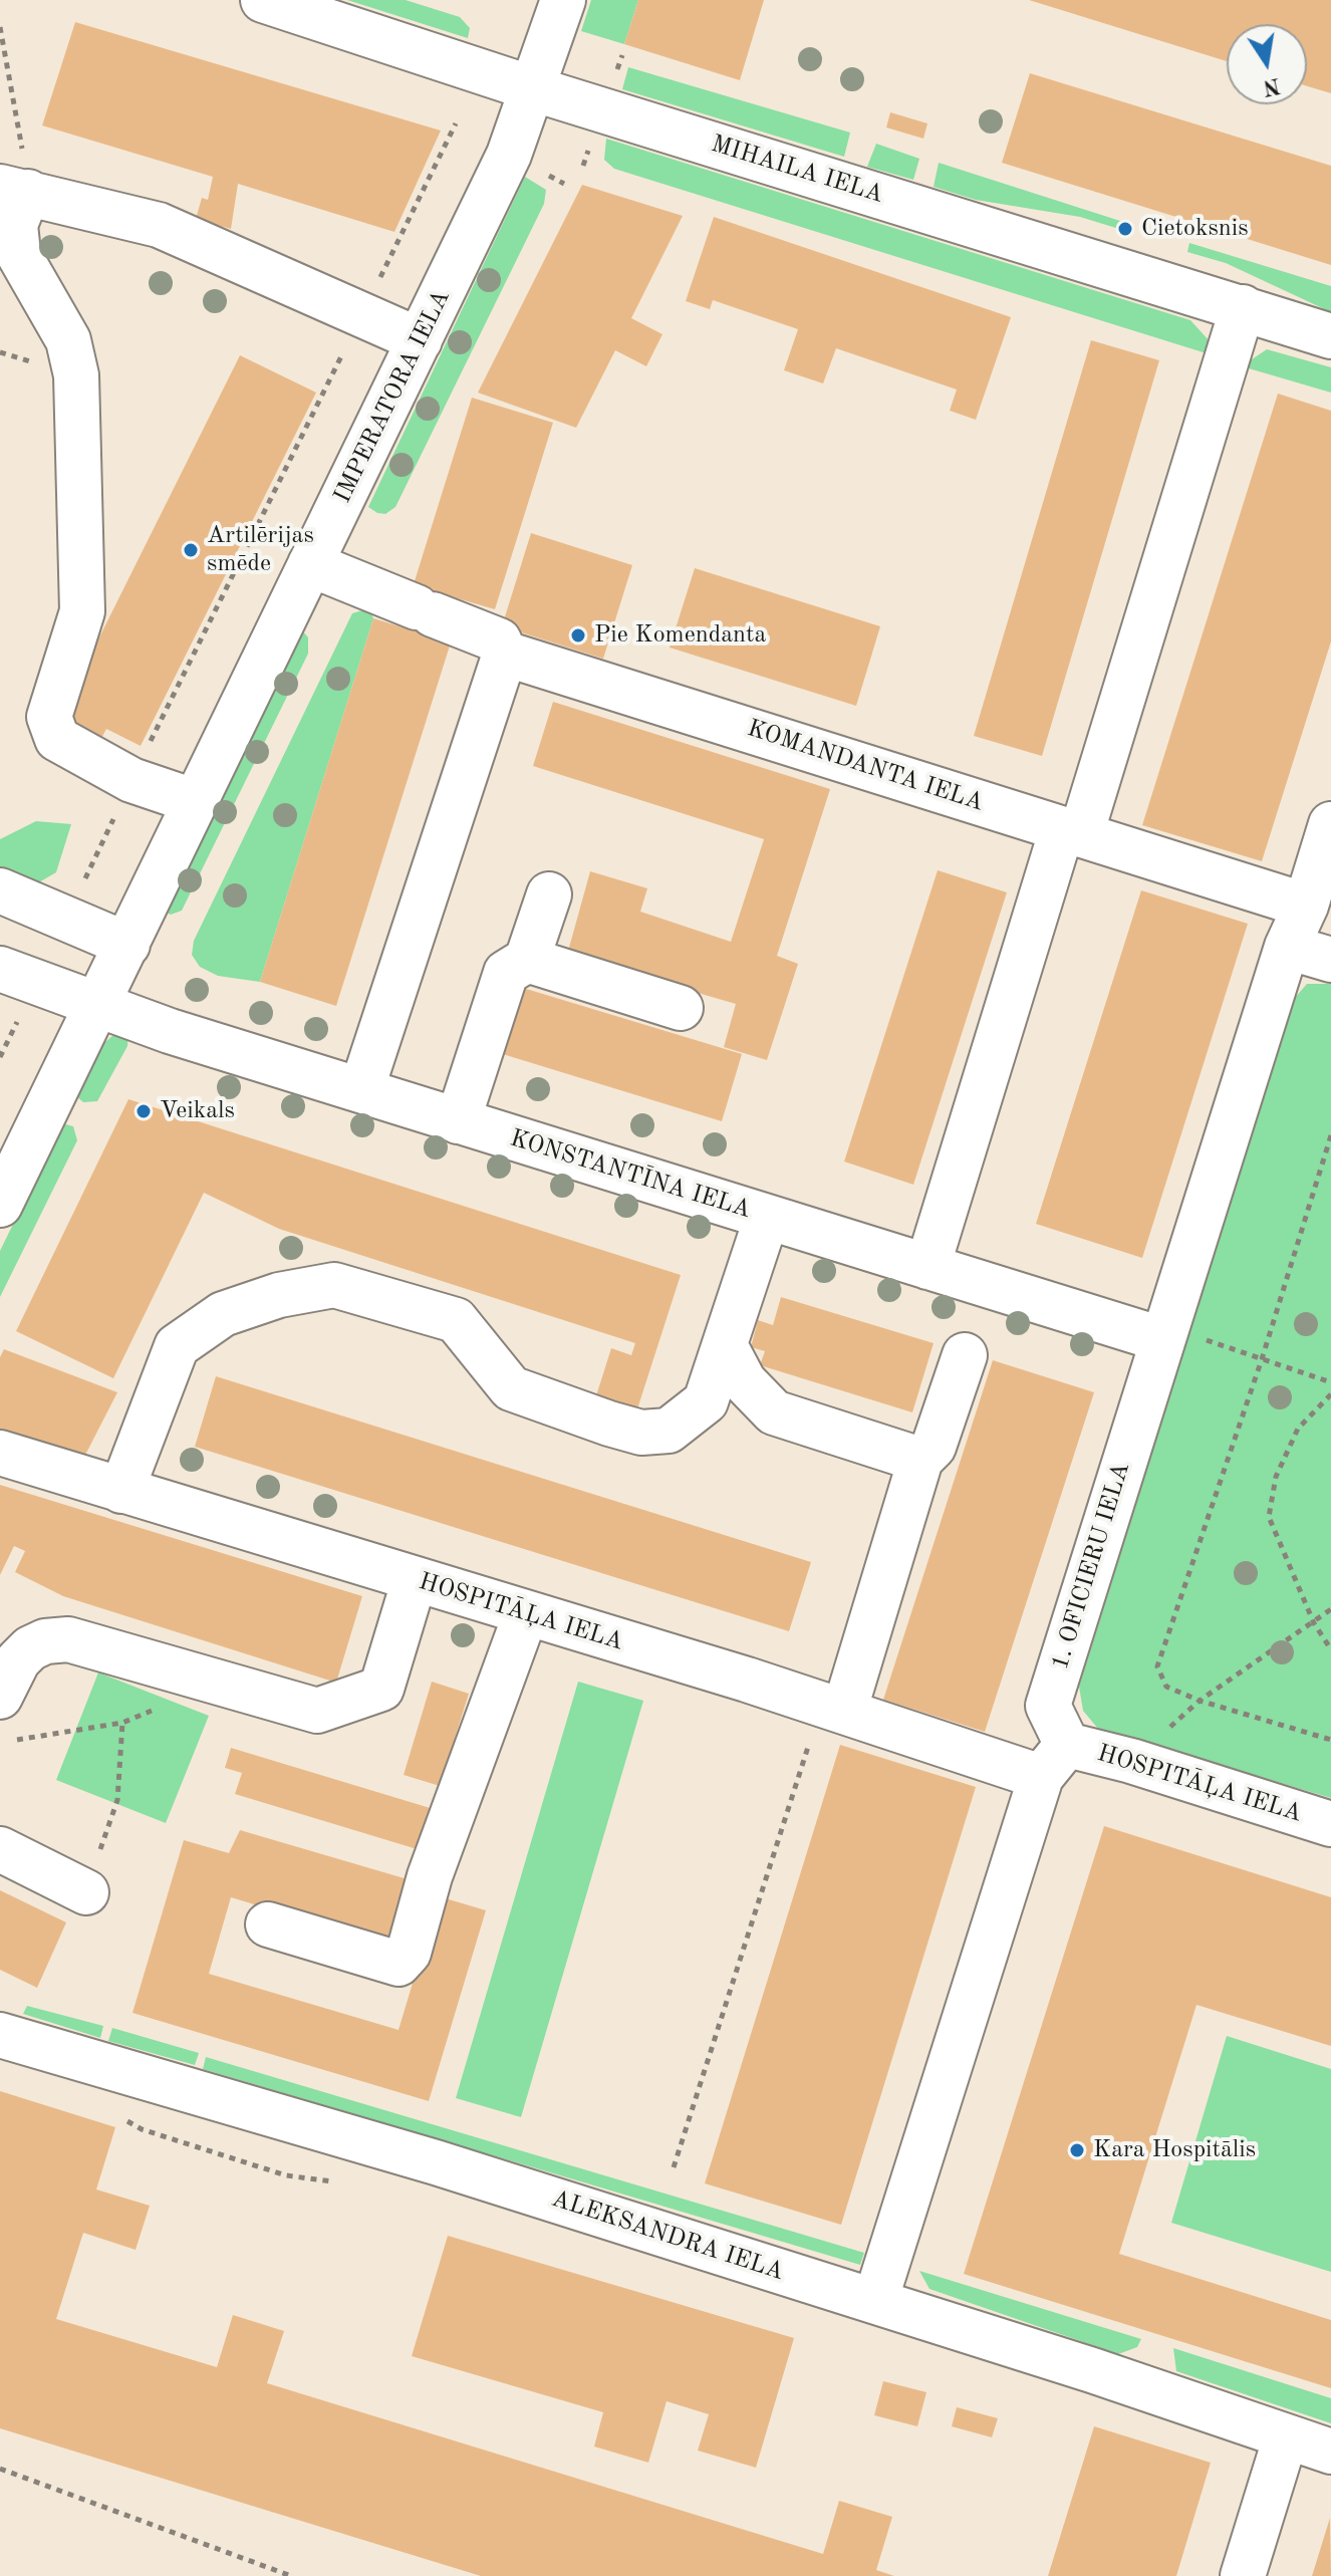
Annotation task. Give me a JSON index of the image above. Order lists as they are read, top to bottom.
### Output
{
  "streets": {
    "street": [
      "MIHAILA IELA",
      "IMPERATORA IELA",
      "KOMANDANTA IELA",
      "KONSTANTĪNA IELA",
      "1. OFICIERU IELA",
      "HOSPITĀĻA IELA",
      "ALEKSANDRA IELA"
    ]
  },
  "crossings": [
    ["MIHAILA IELA", "IMPERATORA IELA"],
    ["IMPERATORA IELA", "KOMANDANTA IELA"],
    ["IMPERATORA IELA", "KONSTANTĪNA IELA"],
    ["KOMANDANTA IELA", "1. OFICIERU IELA"],
    ["KONSTANTĪNA IELA", "1. OFICIERU IELA"],
    ["1. OFICIERU IELA", "HOSPITĀĻA IELA"]
  ],
  "places": [
    "Cietoksnis",
    "Artilērijas smēde",
    "Pie Komendanta",
    "Veikals",
    "Kara Hospitālis"
  ],
  "north": "bottom"
}
